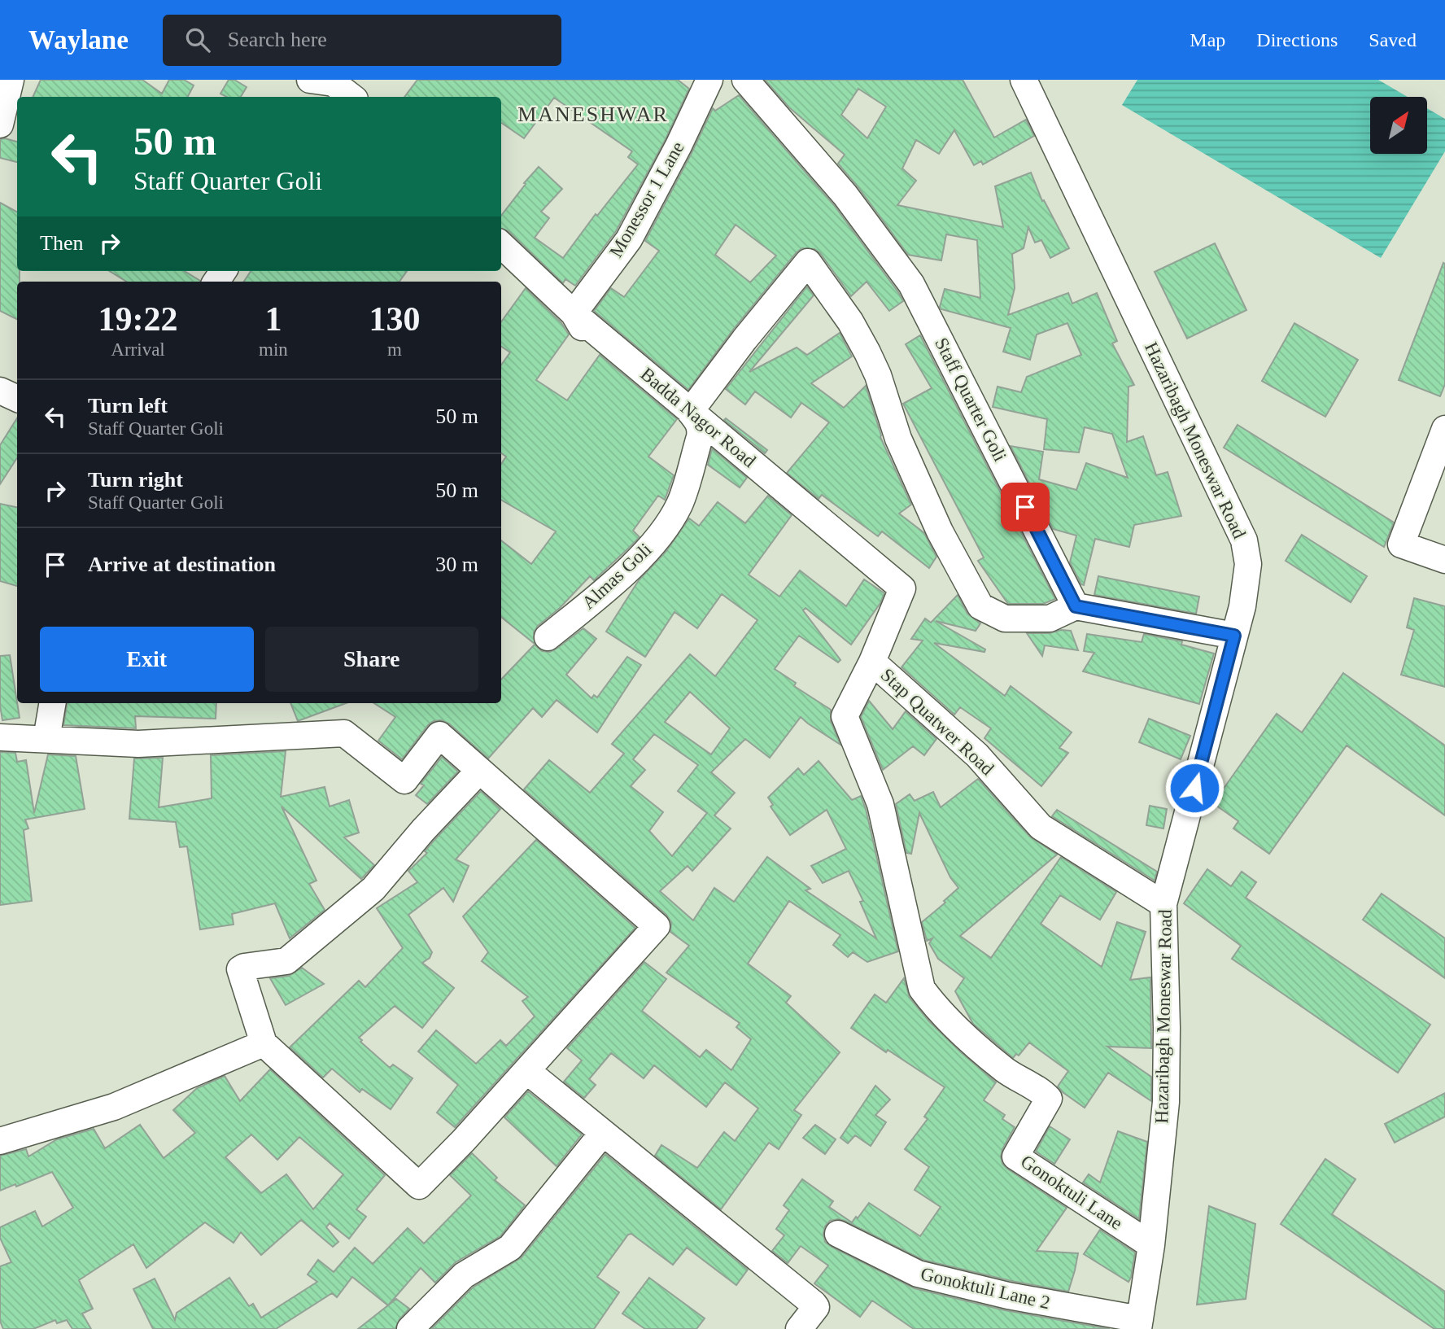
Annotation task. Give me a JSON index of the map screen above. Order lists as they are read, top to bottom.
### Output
{
  "streets": {
    "street": [
      "Monessor 1 Lane",
      "Staff Quarter Goli",
      "Badda Nagor Road",
      "Hazaribagh Moneswar Road",
      "Almas Goli",
      "Stap Quatwer Road",
      "Gonoktuli Lane",
      "Gonoktuli Lane 2"
    ]
  },
  "crossings": [
    ["Monessor 1 Lane", "Badda Nagor Road"],
    ["Badda Nagor Road", "Almas Goli"],
    ["Badda Nagor Road", "Stap Quatwer Road"],
    ["Badda Nagor Road", "Gonoktuli Lane"],
    ["Hazaribagh Moneswar Road", "Stap Quatwer Road"],
    ["Hazaribagh Moneswar Road", "Gonoktuli Lane"],
    ["Hazaribagh Moneswar Road", "Gonoktuli Lane 2"],
    ["Stap Quatwer Road", "Gonoktuli Lane"]
  ],
  "districts": ["MANESHWAR"],
  "north": "top right",
  "page": {
    "header": "Waylane",
    "search": "Search here",
    "nav": ["Map", "Directions", "Saved"],
    "turn": ["50 m", "Staff Quarter Goli"],
    "then": "Then",
    "eta": [
      "19:22",
      "Arrival",
      "1",
      "min",
      "130",
      "m"
    ],
    "list": [
      {
        "name": "Turn left",
        "note": "Staff Quarter Goli",
        "value": "50 m"
      },
      {
        "name": "Turn right",
        "note": "Staff Quarter Goli",
        "value": "50 m"
      },
      {
        "name": "Arrive at destination",
        "value": "30 m"
      }
    ],
    "buttons": ["Exit", "Share"]
  }
}
